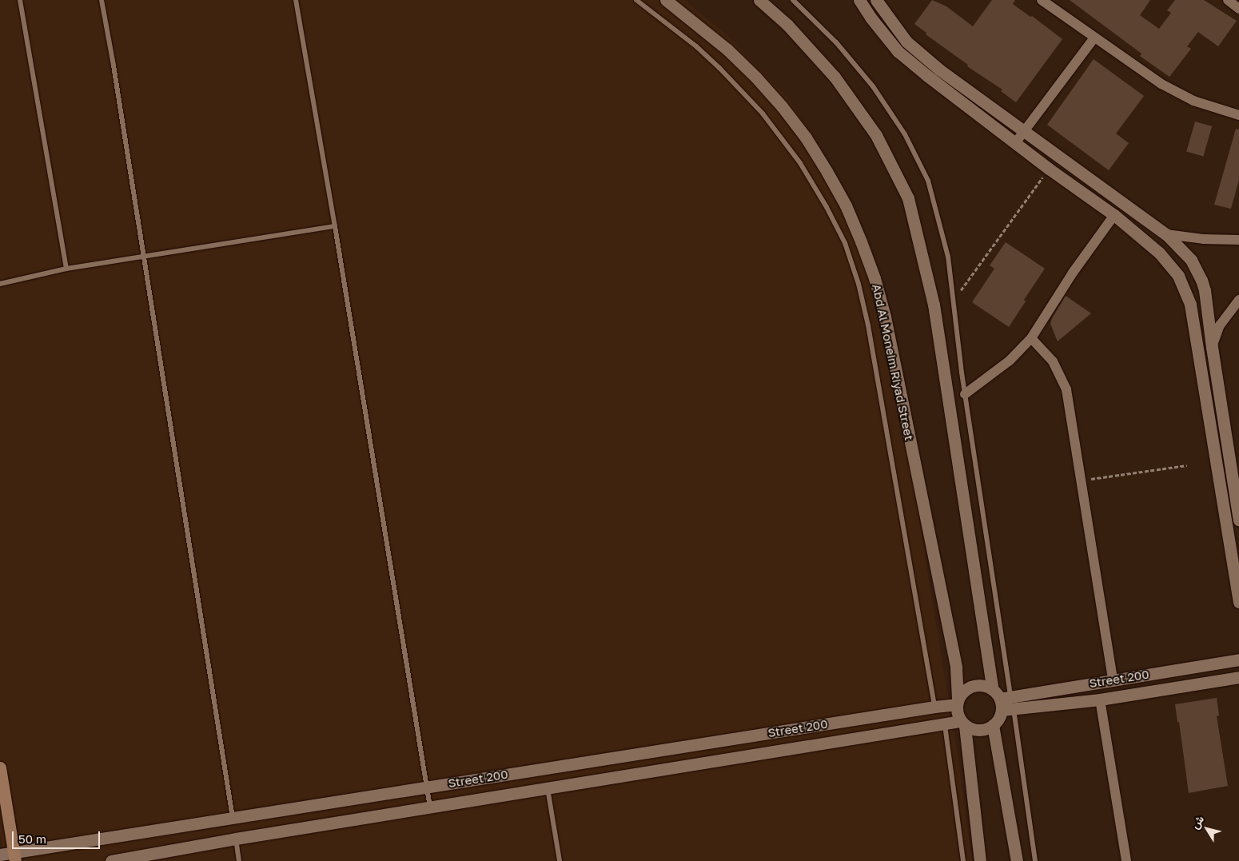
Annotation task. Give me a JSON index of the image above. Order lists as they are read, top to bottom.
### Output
{
  "streets": {
    "street": ["Abd Al Moneim Riyad Street", "Street 200"]
  },
  "crossings": [
    ["Abd Al Moneim Riyad Street", "Street 200"]
  ],
  "scale_bar": "50 m",
  "north": "top left"
}
